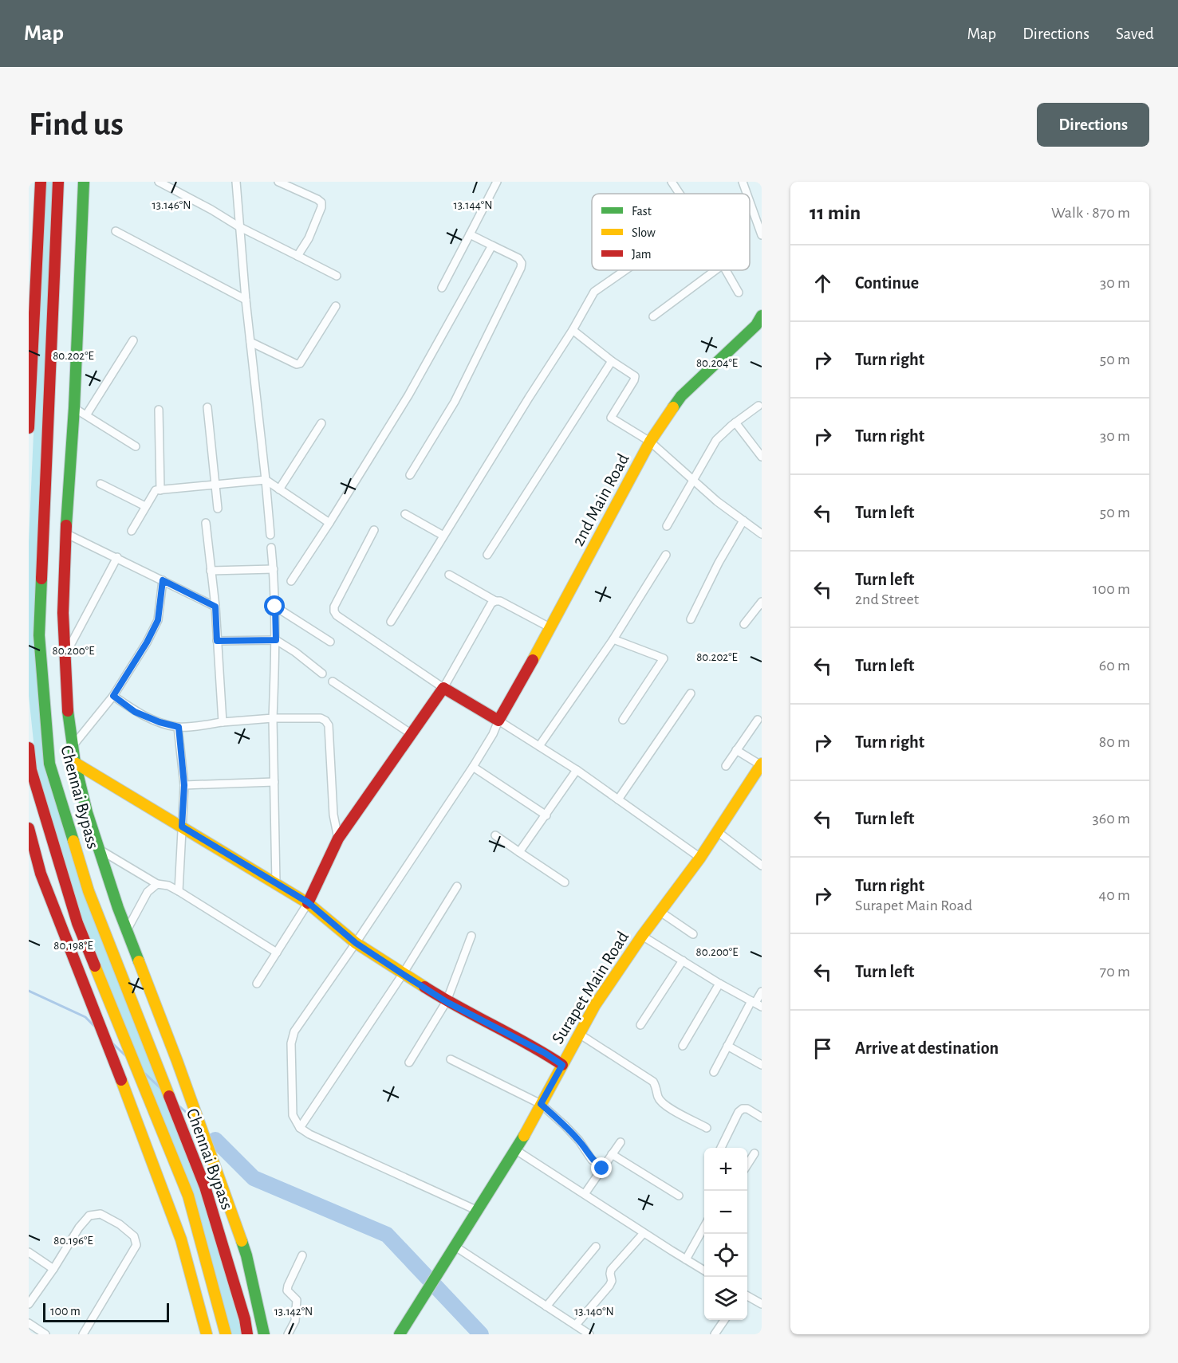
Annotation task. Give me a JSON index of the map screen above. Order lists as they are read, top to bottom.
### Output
{
  "streets": {
    "main road": ["2nd Main Road", "Chennai Bypass", "Surapet Main Road"]
  },
  "legend": ["Fast", "Slow", "Jam"],
  "scale_bar": "100 m",
  "page": {
    "header": "Map",
    "nav": ["Map", "Directions", "Saved"],
    "buttons": "Directions",
    "title": "Find us",
    "heading": ["11 min", "Walk · 870 m"],
    "list": [
      ["Continue", "30 m"],
      ["Turn right", "50 m"],
      ["Turn right", "30 m"],
      ["Turn left", "50 m"],
      ["Turn left", "2nd Street", "100 m"],
      ["Turn left", "60 m"],
      ["Turn right", "80 m"],
      ["Turn left", "360 m"],
      ["Turn right", "Surapet Main Road", "40 m"],
      ["Turn left", "70 m"],
      "Arrive at destination"
    ],
    "map_buttons": ["+", "−"],
    "scale": "100 m"
  },
  "coordinates": [
    "13.146°N",
    "13.144°N",
    "80.202°E",
    "80.204°E",
    "80.200°E",
    "80.198°E",
    "80.196°E",
    "13.142°N",
    "13.140°N"
  ]
}
